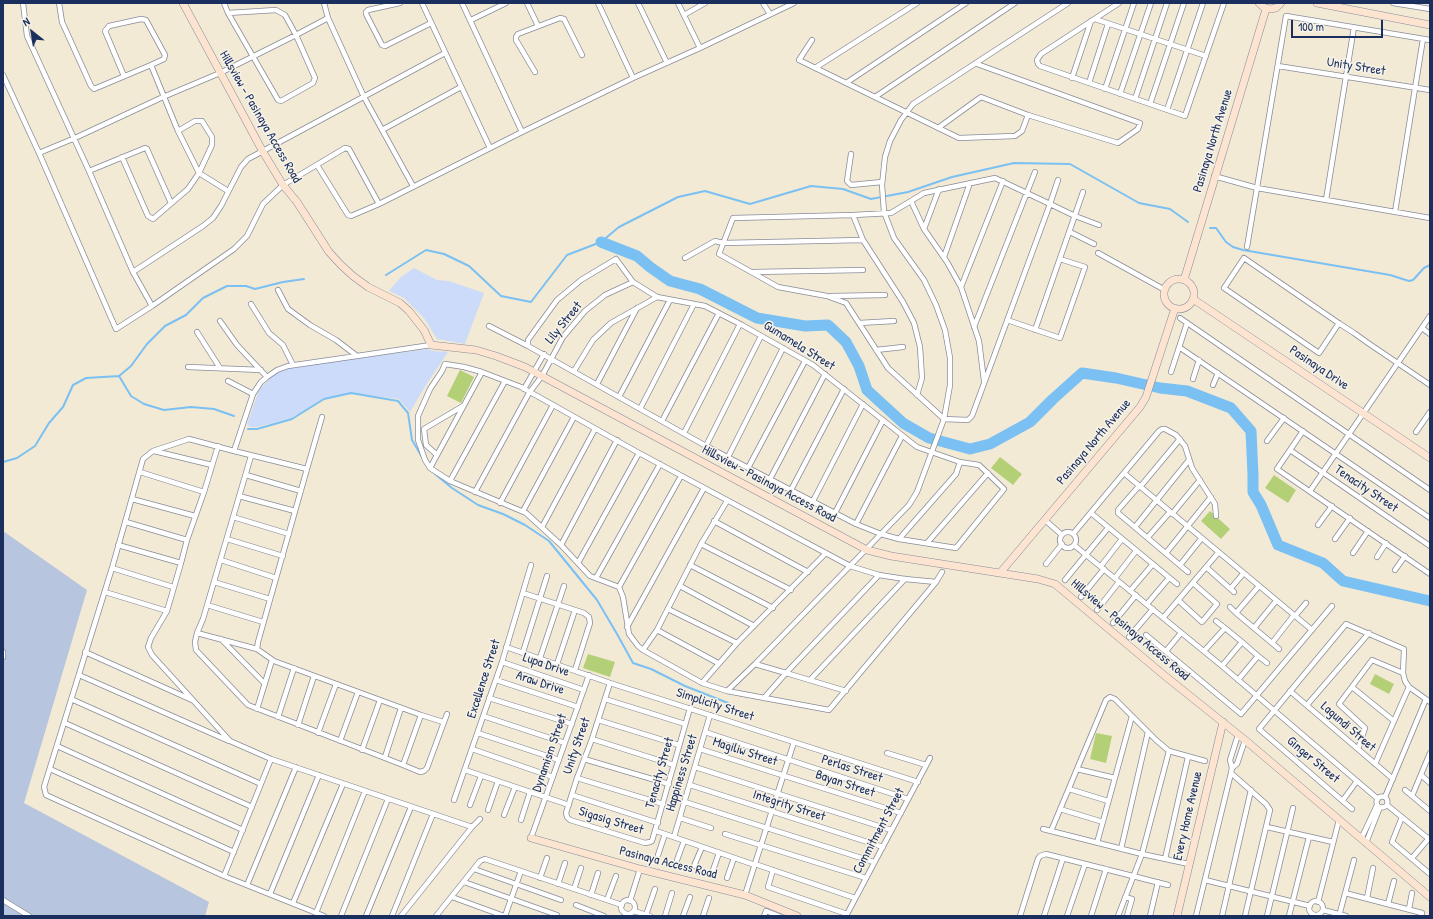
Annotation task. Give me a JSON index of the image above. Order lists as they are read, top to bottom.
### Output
{
  "streets": {
    "street": [
      "Unity Street",
      "Hillsview - Pasinaya Access Road",
      "Pasinaya North Avenue",
      "Lily Street",
      "Gumamela Street",
      "Pasinaya Drive",
      "Tenacity Street",
      "Lupa Drive",
      "Excellence Street",
      "Araw Drive",
      "Simplicity Street",
      "Lagundi Street",
      "Magiliw Street",
      "Dynamism Street",
      "Ginger Street",
      "Perlas Street",
      "Happiness Street",
      "Bayan Street",
      "Integrity Street",
      "Every Home Avenue",
      "Sigasig Street",
      "Commitment Street",
      "Pasinaya Access Road"
    ]
  },
  "crossings": [
    ["Unity Street", "Simplicity Street"],
    ["Unity Street", "Sigasig Street"],
    ["Hillsview - Pasinaya Access Road", "Pasinaya North Avenue"],
    ["Hillsview - Pasinaya Access Road", "Lily Street"],
    ["Hillsview - Pasinaya Access Road", "Every Home Avenue"],
    ["Pasinaya North Avenue", "Pasinaya Drive"],
    ["Lily Street", "Gumamela Street"],
    ["Tenacity Street", "Simplicity Street"],
    ["Tenacity Street", "Sigasig Street"],
    ["Lupa Drive", "Excellence Street"],
    ["Lupa Drive", "Dynamism Street"],
    ["Excellence Street", "Araw Drive"],
    ["Excellence Street", "Simplicity Street"],
    ["Araw Drive", "Dynamism Street"],
    ["Simplicity Street", "Dynamism Street"],
    ["Simplicity Street", "Happiness Street"],
    ["Simplicity Street", "Commitment Street"],
    ["Magiliw Street", "Happiness Street"],
    ["Magiliw Street", "Bayan Street"],
    ["Dynamism Street", "Pasinaya Access Road"],
    ["Perlas Street", "Happiness Street"],
    ["Perlas Street", "Commitment Street"],
    ["Happiness Street", "Integrity Street"],
    ["Bayan Street", "Commitment Street"],
    ["Integrity Street", "Commitment Street"]
  ],
  "scale_bar": "100 m",
  "north": "top left"
}
